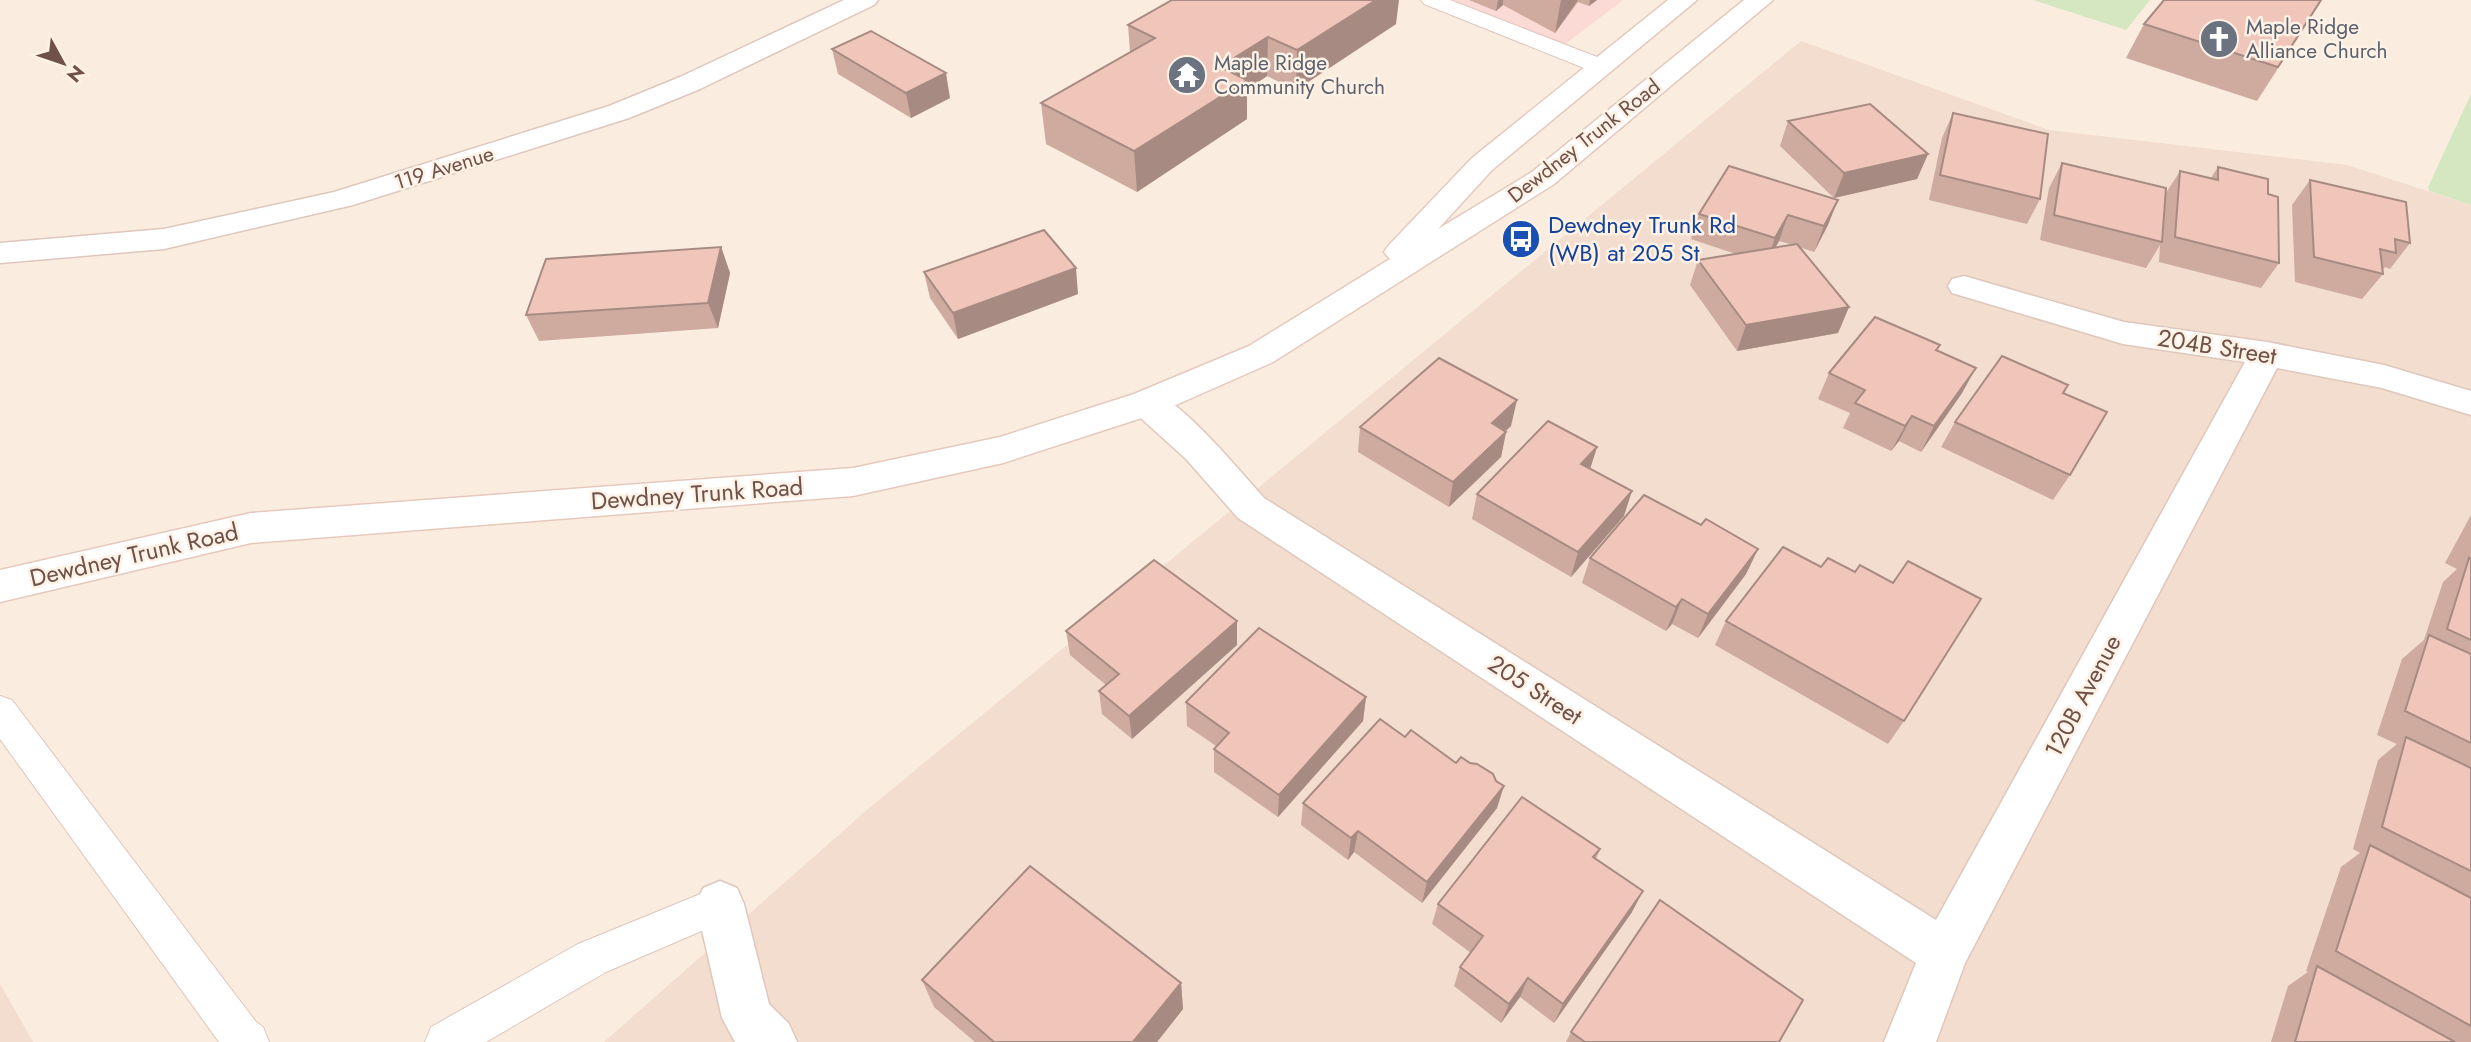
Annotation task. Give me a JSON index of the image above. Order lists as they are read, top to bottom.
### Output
{
  "streets": {
    "street": [
      "Dewdney Trunk Road",
      "119 Avenue",
      "204B Street",
      "205 Street",
      "120B Avenue"
    ]
  },
  "crossings": [
    ["Dewdney Trunk Road", "205 Street"],
    ["204B Street", "120B Avenue"],
    ["205 Street", "120B Avenue"]
  ],
  "places": {
    "church": ["Maple Ridge Alliance Church"],
    "temple": ["Maple Ridge Community Church"],
    "bus stop": ["Dewdney Trunk Rd (WB) at 205 St"]
  },
  "north": "bottom right"
}
